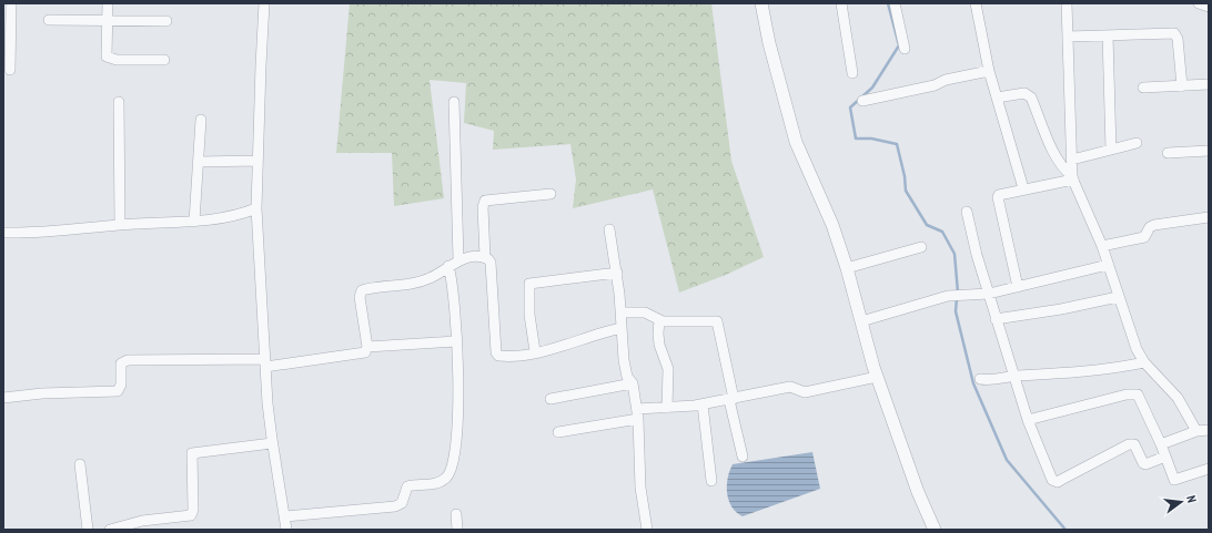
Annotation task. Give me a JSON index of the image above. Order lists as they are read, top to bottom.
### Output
{
  "north": "right"
}
